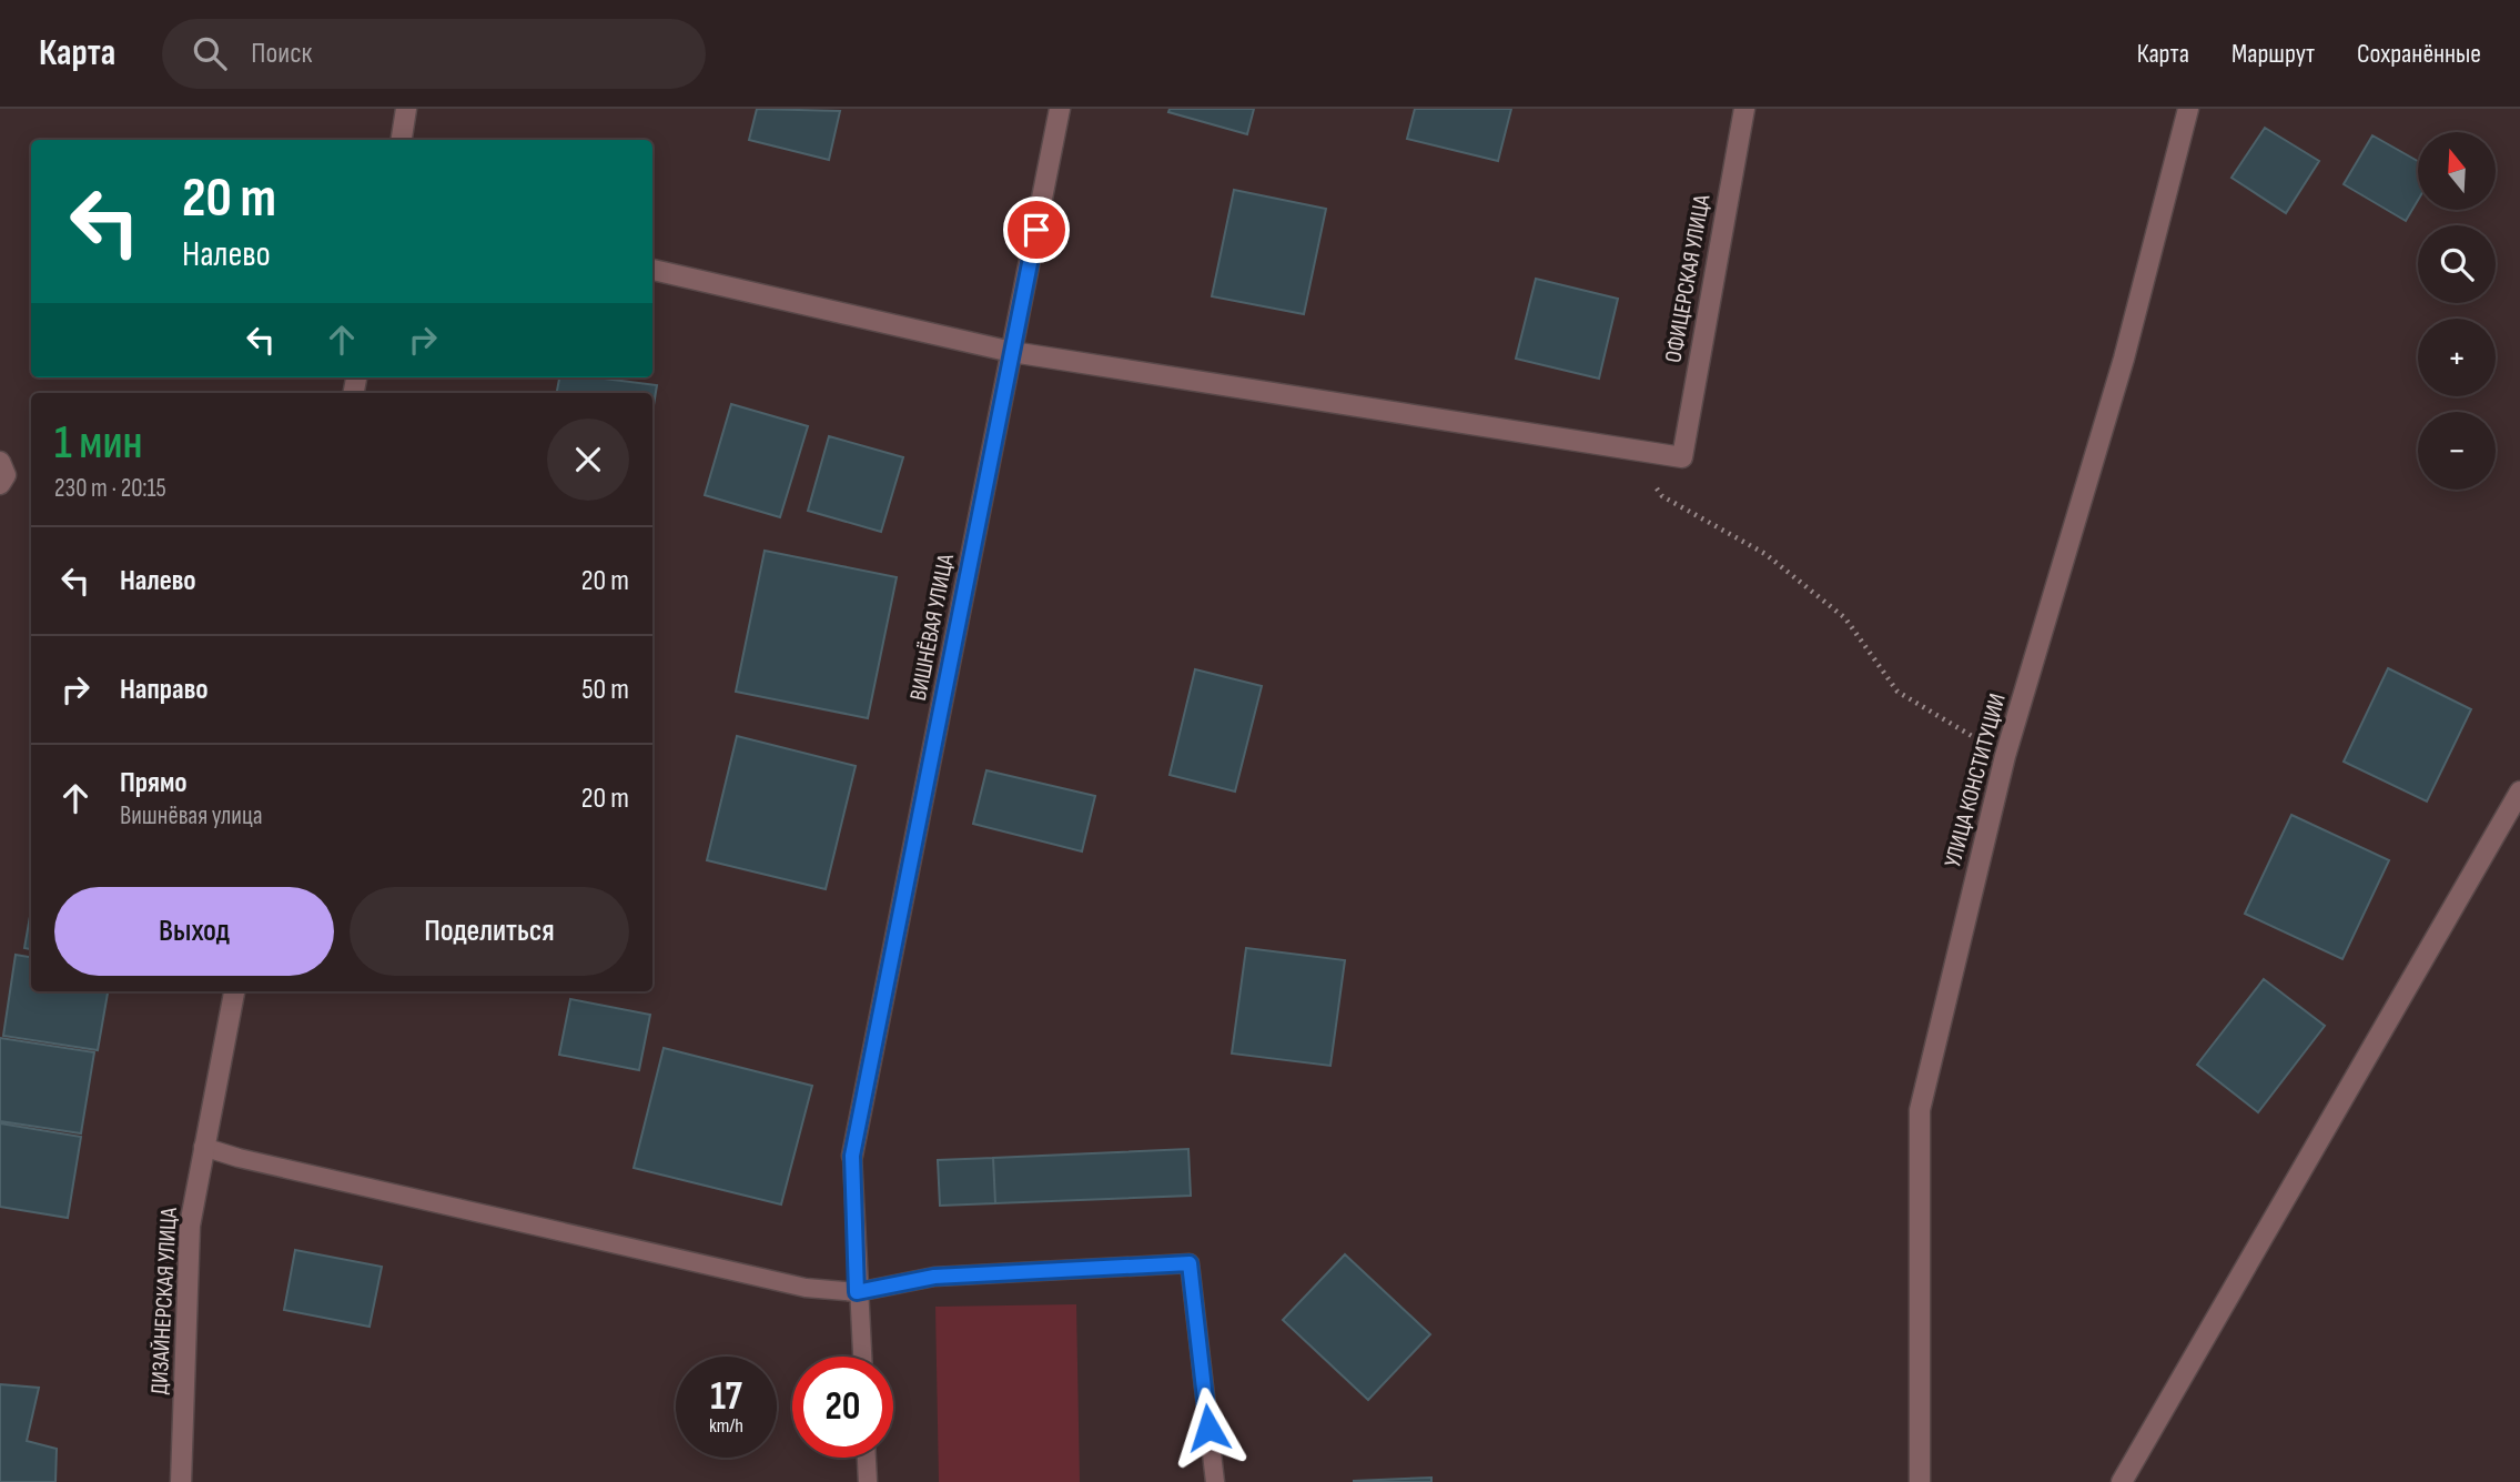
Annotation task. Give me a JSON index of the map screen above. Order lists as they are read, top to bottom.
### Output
{
  "streets": {
    "street": [
      "ОФИЦЕРСКАЯ УЛИЦА",
      "ВИШНЁВАЯ УЛИЦА",
      "УЛИЦА КОНСТИТУЦИИ",
      "ДИЗАЙНЕРСКАЯ УЛИЦА"
    ]
  },
  "north": "top",
  "page": {
    "header": "Карта",
    "search": "Поиск",
    "nav": ["Карта", "Маршрут", "Сохранённые"],
    "map_buttons": ["+", "−"],
    "turn": ["20 m", "Налево"],
    "heading": ["1 мин", "230 m · 20:15"],
    "list": [
      {
        "name": "Налево",
        "value": "20 m"
      },
      {
        "name": "Направо",
        "value": "50 m"
      },
      {
        "name": "Прямо",
        "note": "Вишнёвая улица",
        "value": "20 m"
      }
    ],
    "buttons": ["Выход", "Поделиться"],
    "speed": "17 km/h",
    "limit": "20"
  }
}
